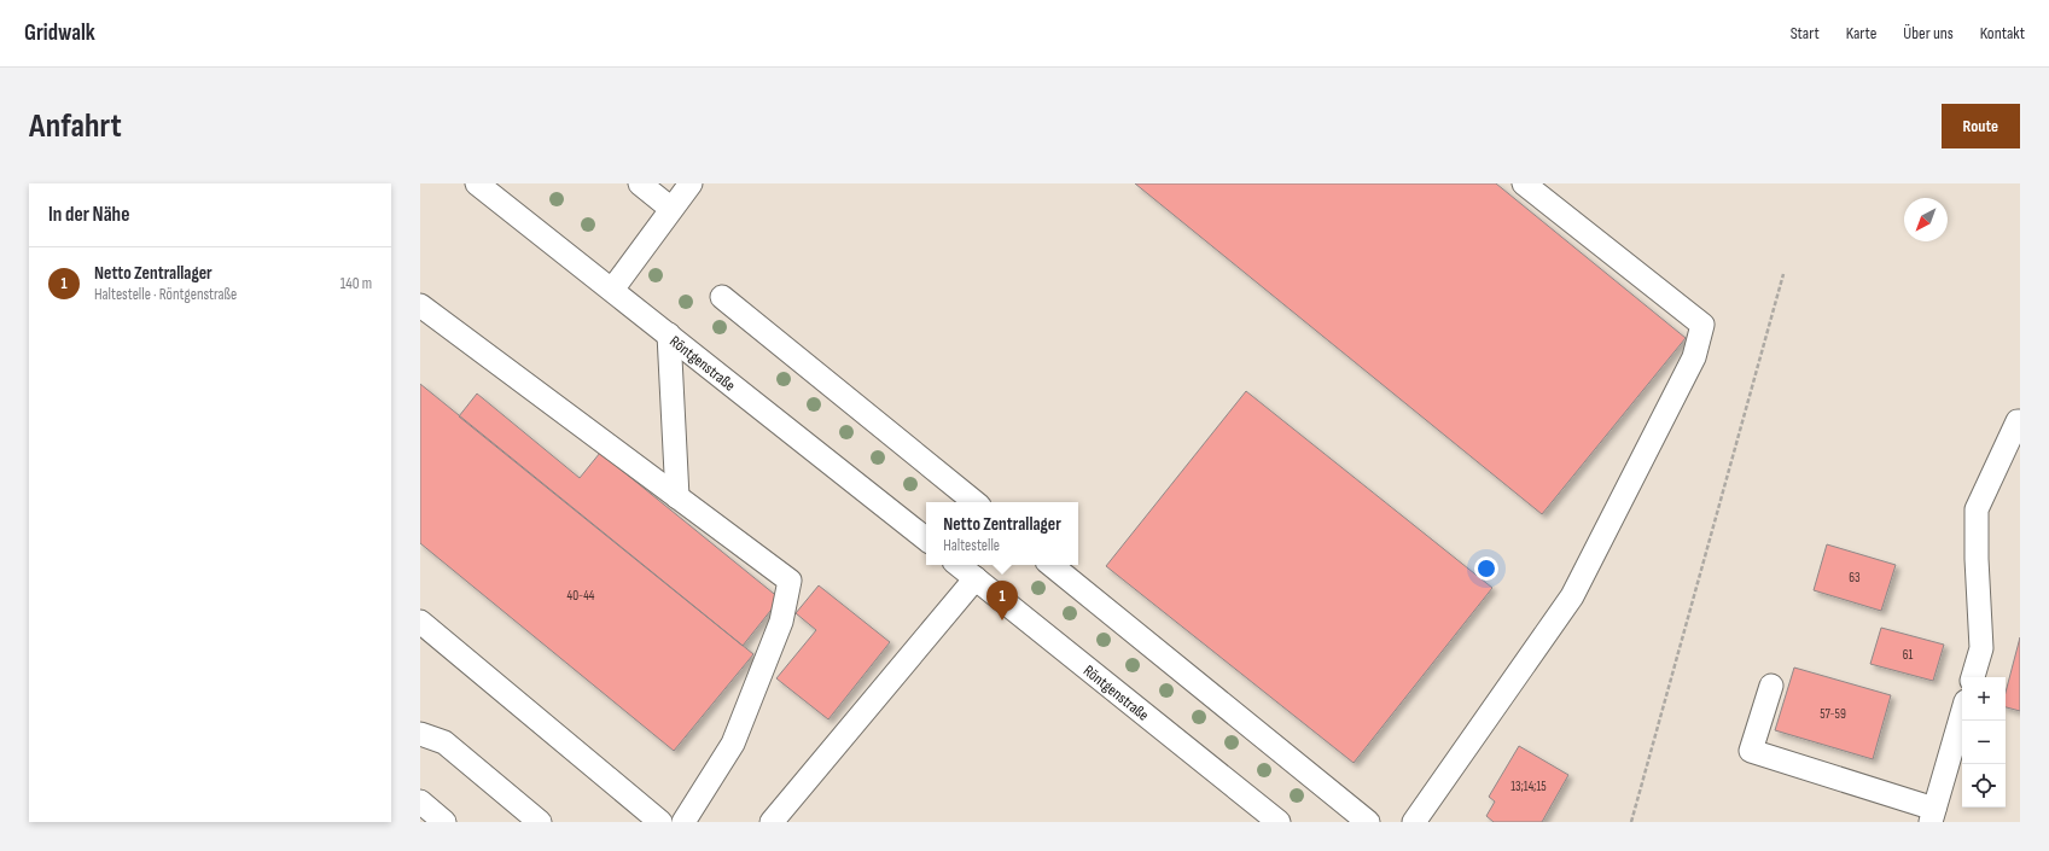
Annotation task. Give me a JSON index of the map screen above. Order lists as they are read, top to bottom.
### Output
{
  "streets": {
    "street": ["Röntgenstraße"]
  },
  "house_numbers": [
    "63",
    "40-44",
    "61",
    "57-59",
    "13;14;15"
  ],
  "north": "bottom left",
  "page": {
    "header": "Gridwalk",
    "nav": [
      "Start",
      "Karte",
      "Über uns",
      "Kontakt"
    ],
    "buttons": "Route",
    "title": "Anfahrt",
    "heading": "In der Nähe",
    "list": [
      {
        "mark": "1",
        "name": "Netto Zentrallager",
        "note": "Haltestelle · Röntgenstraße",
        "value": "140 m"
      }
    ],
    "popup": ["Netto Zentrallager", "Haltestelle"],
    "pins": "1",
    "map_buttons": ["+", "−"]
  }
}
